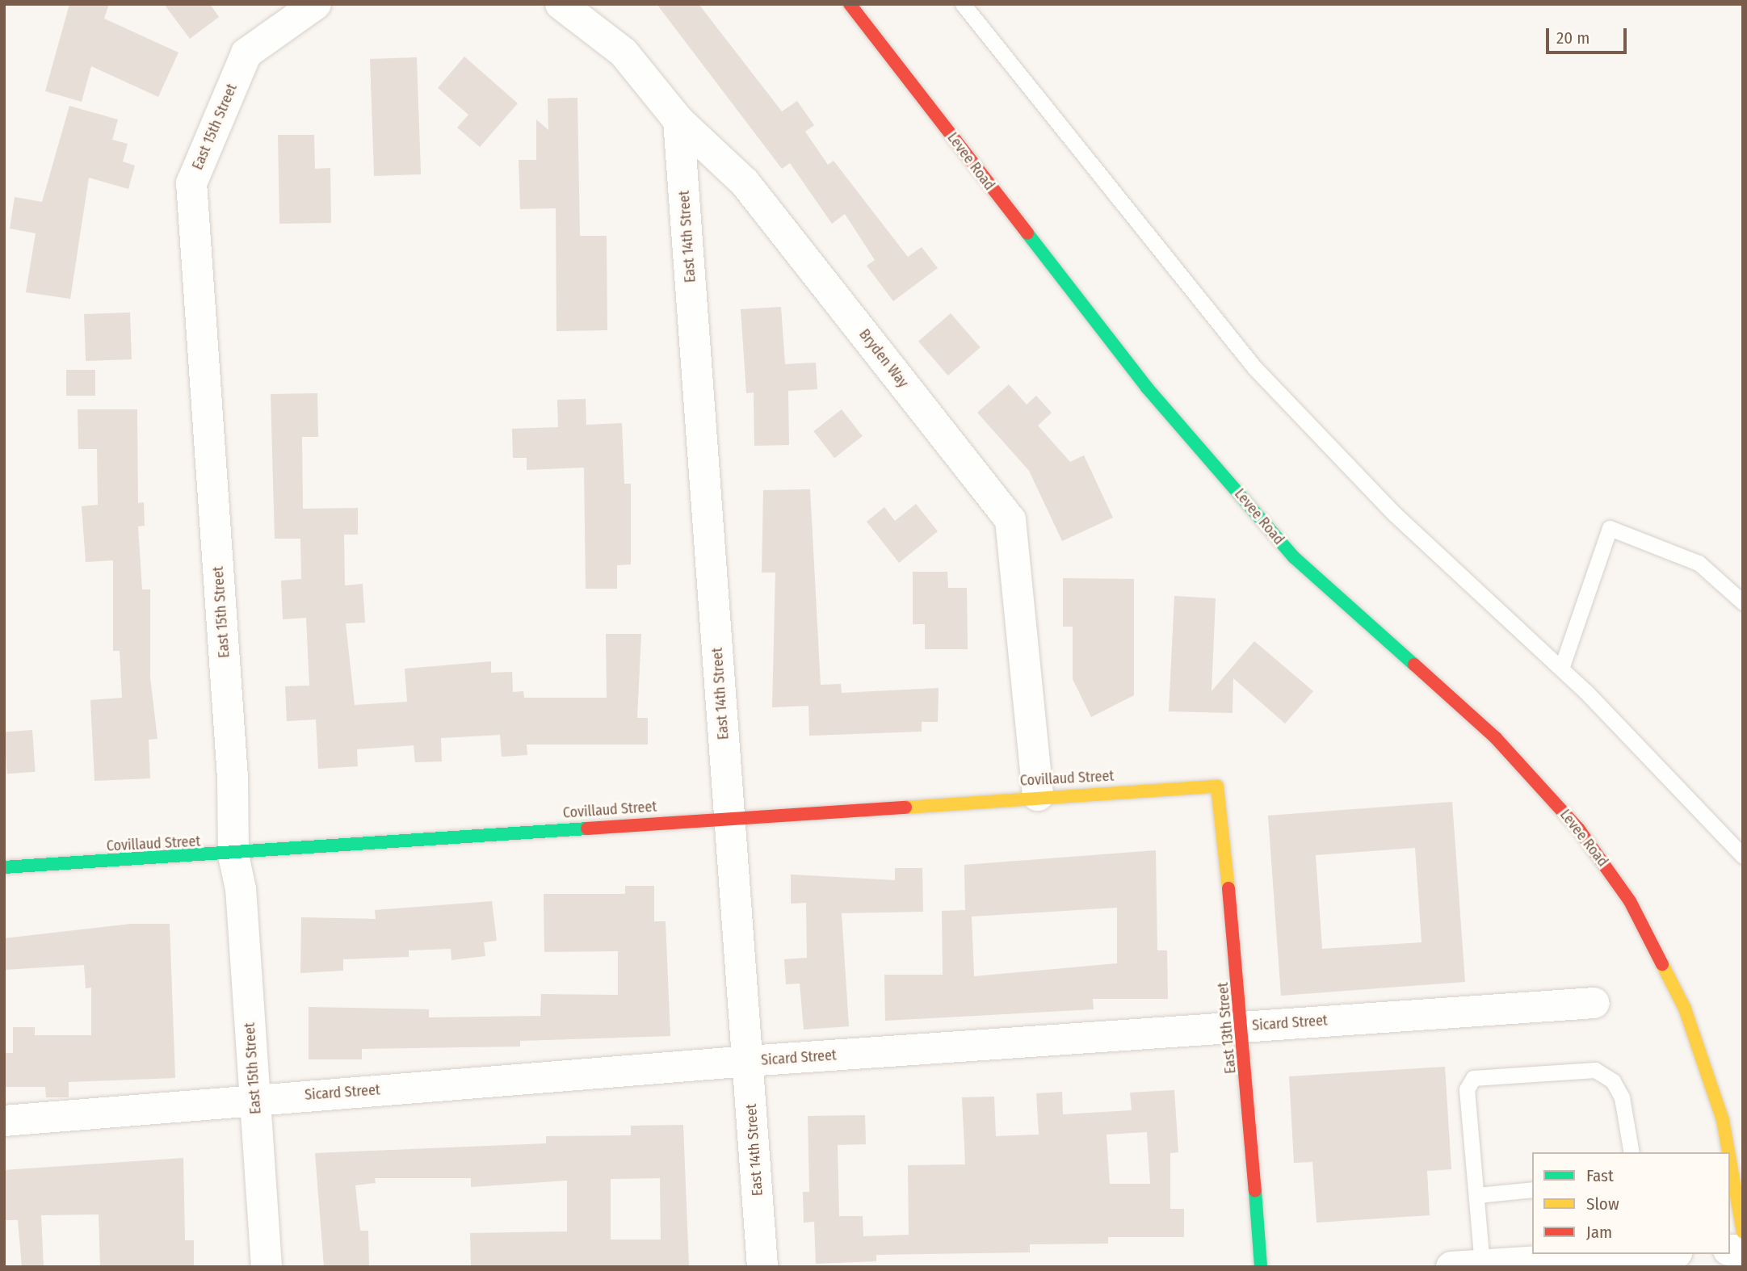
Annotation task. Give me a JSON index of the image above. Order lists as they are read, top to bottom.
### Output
{
  "streets": {
    "main road": ["Levee Road", "Covillaud Street", "East 13th Street"],
    "street": [
      "East 15th Street",
      "East 14th Street",
      "Bryden Way",
      "Sicard Street"
    ]
  },
  "crossings": [
    ["East 15th Street", "Covillaud Street"],
    ["East 15th Street", "Sicard Street"],
    ["East 14th Street", "Bryden Way"],
    ["East 14th Street", "Covillaud Street"],
    ["East 14th Street", "Sicard Street"],
    ["Bryden Way", "Covillaud Street"],
    ["Covillaud Street", "East 13th Street"],
    ["Sicard Street", "East 13th Street"]
  ],
  "legend": ["Fast", "Slow", "Jam"],
  "scale_bar": "20 m"
}
